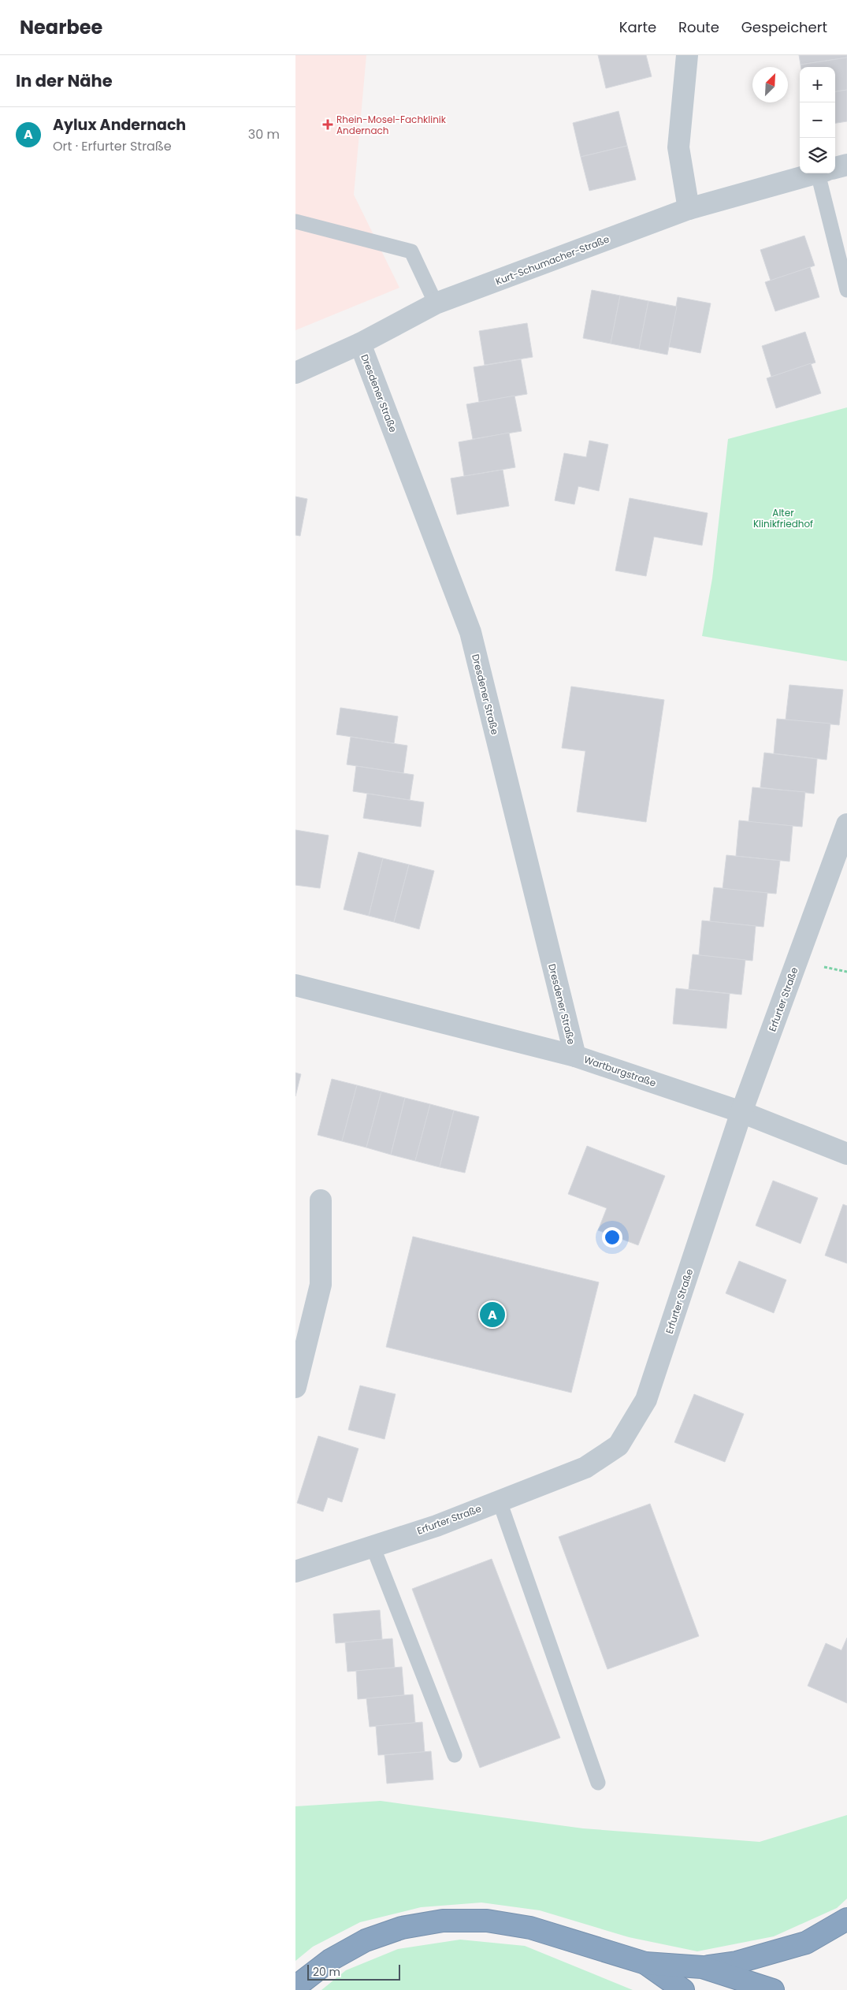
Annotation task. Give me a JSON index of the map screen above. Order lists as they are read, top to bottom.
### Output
{
  "streets": {
    "street": [
      "Kurt-Schumacher-Straße",
      "Dresdener Straße",
      "Erfurter Straße",
      "Wartburgstraße"
    ]
  },
  "crossings": [
    ["Kurt-Schumacher-Straße", "Dresdener Straße"],
    ["Dresdener Straße", "Wartburgstraße"],
    ["Erfurter Straße", "Wartburgstraße"]
  ],
  "parks": ["Alter Klinikfriedhof"],
  "places": {
    "health": ["Rhein-Mosel-Fachklinik Andernach"]
  },
  "scale_bar": "20 m",
  "north": "top right",
  "page": {
    "header": "Nearbee",
    "nav": ["Karte", "Route", "Gespeichert"],
    "heading": "In der Nähe",
    "map_buttons": ["+", "−"],
    "list": [
      {
        "mark": "A",
        "name": "Aylux Andernach",
        "note": "Ort · Erfurter Straße",
        "value": "30 m"
      }
    ],
    "pins": "A",
    "scale": "20 m"
  }
}
